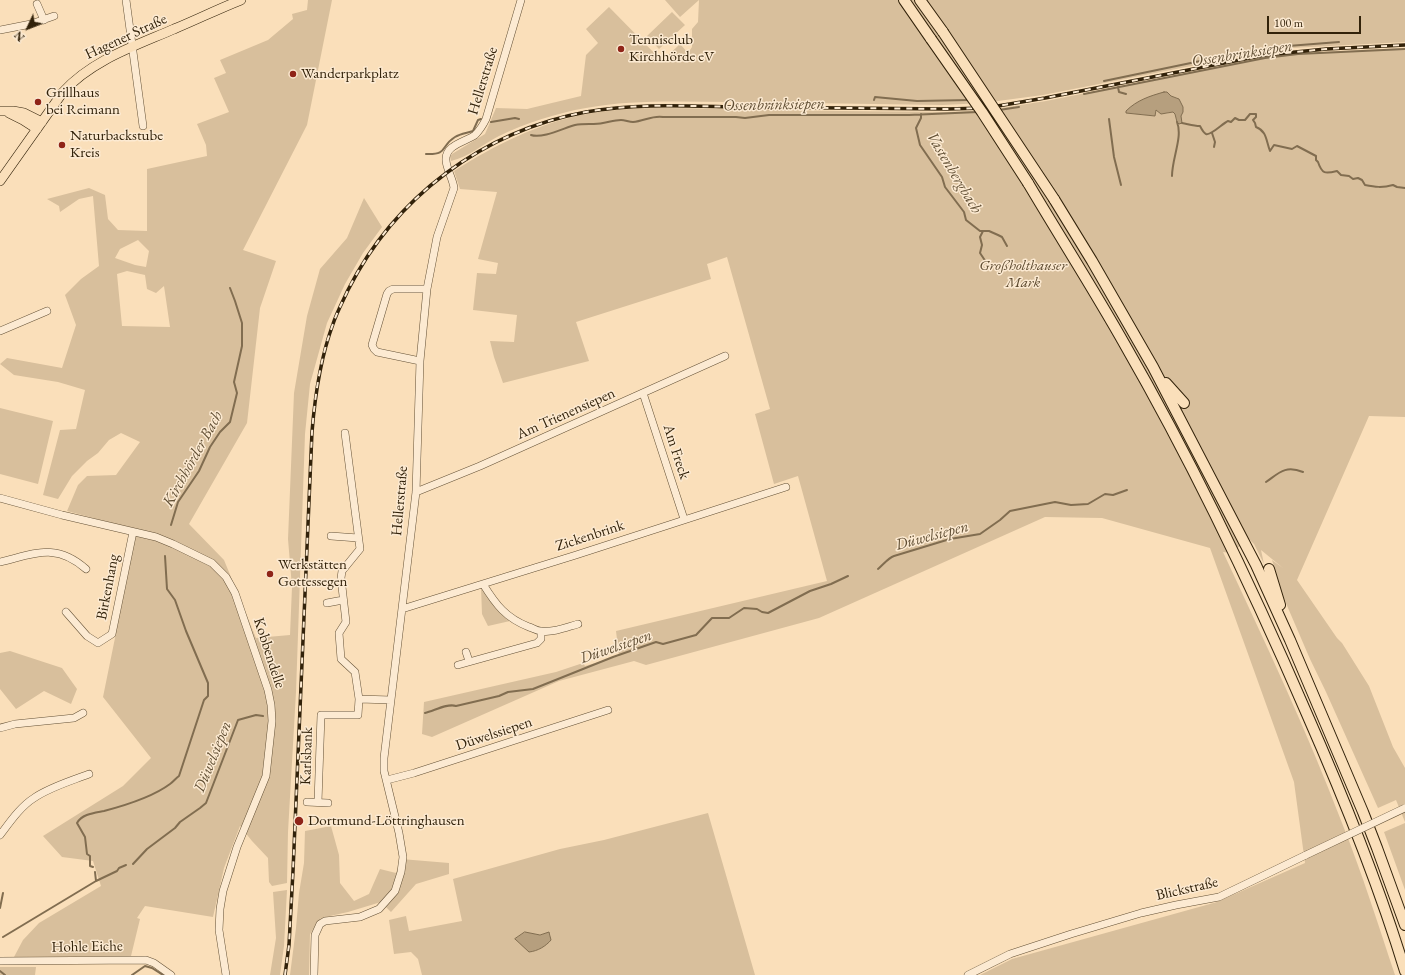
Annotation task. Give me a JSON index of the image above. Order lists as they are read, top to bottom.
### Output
{
  "streets": {
    "main road": ["Hagener Straße"],
    "street": [
      "Hellerstraße",
      "Am Trienensiepen",
      "Am Freck",
      "Zickenbrink",
      "Birkenhang",
      "Kobbendelle",
      "Düwelssiepen",
      "Karlsbank",
      "Blickstraße",
      "Hohle Eiche"
    ]
  },
  "crossings": [
    ["Hellerstraße", "Am Trienensiepen"],
    ["Hellerstraße", "Zickenbrink"],
    ["Hellerstraße", "Düwelssiepen"],
    ["Am Trienensiepen", "Am Freck"],
    ["Am Freck", "Zickenbrink"],
    ["Birkenhang", "Kobbendelle"]
  ],
  "water": [
    "Ossenbrinksiepen",
    "Vastenbergbach",
    "Kirchhörder Bach",
    "Düwelsiepen"
  ],
  "parks": ["Großholthauser Mark"],
  "places": [
    "Tennisclub Kirchhörde eV",
    "Wanderparkplatz",
    "Grillhaus bei Reimann",
    "Naturbackstube Kreis",
    "Werkstätten Gottessegen",
    "Dortmund-Löttringhausen"
  ],
  "scale_bar": "100 m",
  "north": "bottom left"
}
